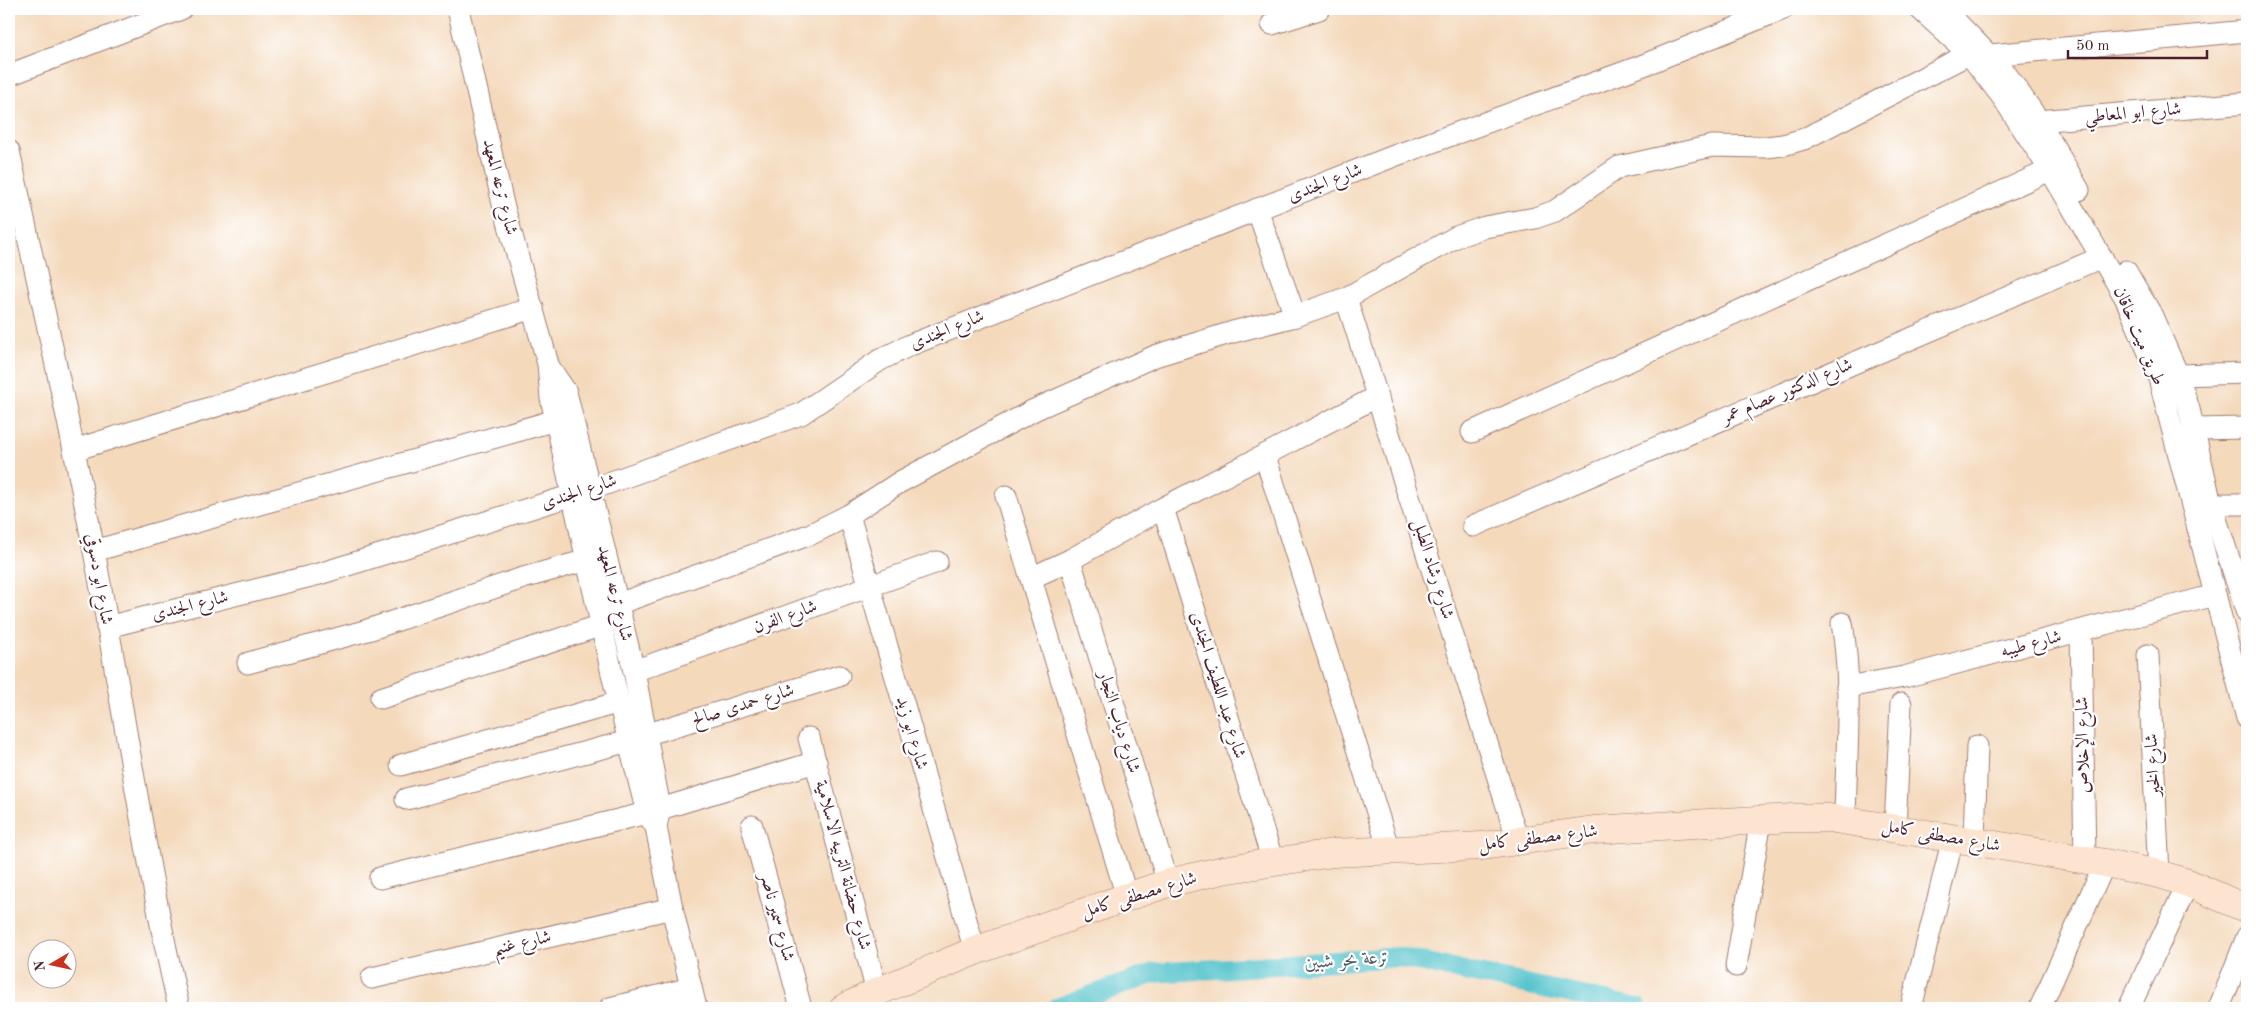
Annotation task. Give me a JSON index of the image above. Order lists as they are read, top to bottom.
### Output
{
  "streets": {
    "main road": ["شارع مصطفى كامل"],
    "street": [
      "شارع ابو المعاطي",
      "شارع الجندى",
      "شارع ترعه المعهد",
      "طريق ميت خاقان",
      "شارع الدكتور عصام عمر",
      "شارع رشاد الطبل",
      "شارع ابو دسوقي",
      "شارع الفرن",
      "شارع طيبه",
      "شارع عبد اللطيف الجندى",
      "شارع حمدى صالح",
      "شارع دياب النجار",
      "شارع ابو زيد",
      "شارع الإخلاص",
      "شارع الخير",
      "شارع حضانة التربيه الاسلامية",
      "شارع سمير ناصر",
      "شارع غنيم"
    ]
  },
  "crossings": [
    ["شارع ابو المعاطي", "طريق ميت خاقان"],
    ["شارع الجندى", "شارع ترعه المعهد"],
    ["شارع الجندى", "شارع ابو دسوقي"],
    ["شارع ترعه المعهد", "شارع الفرن"],
    ["شارع ترعه المعهد", "شارع حمدى صالح"],
    ["شارع ترعه المعهد", "شارع غنيم"],
    ["طريق ميت خاقان", "شارع الدكتور عصام عمر"],
    ["طريق ميت خاقان", "شارع طيبه"],
    ["شارع رشاد الطبل", "شارع مصطفى كامل"],
    ["شارع الفرن", "شارع ابو زيد"],
    ["شارع طيبه", "شارع الإخلاص"],
    ["شارع عبد اللطيف الجندى", "شارع مصطفى كامل"],
    ["شارع دياب النجار", "شارع مصطفى كامل"],
    ["شارع ابو زيد", "شارع مصطفى كامل"],
    ["شارع الإخلاص", "شارع مصطفى كامل"],
    ["شارع الخير", "شارع مصطفى كامل"],
    ["شارع مصطفى كامل", "شارع حضانة التربيه الاسلامية"]
  ],
  "water": ["ترعة بحر شبين"],
  "scale_bar": "50 m",
  "north": "left"
}
